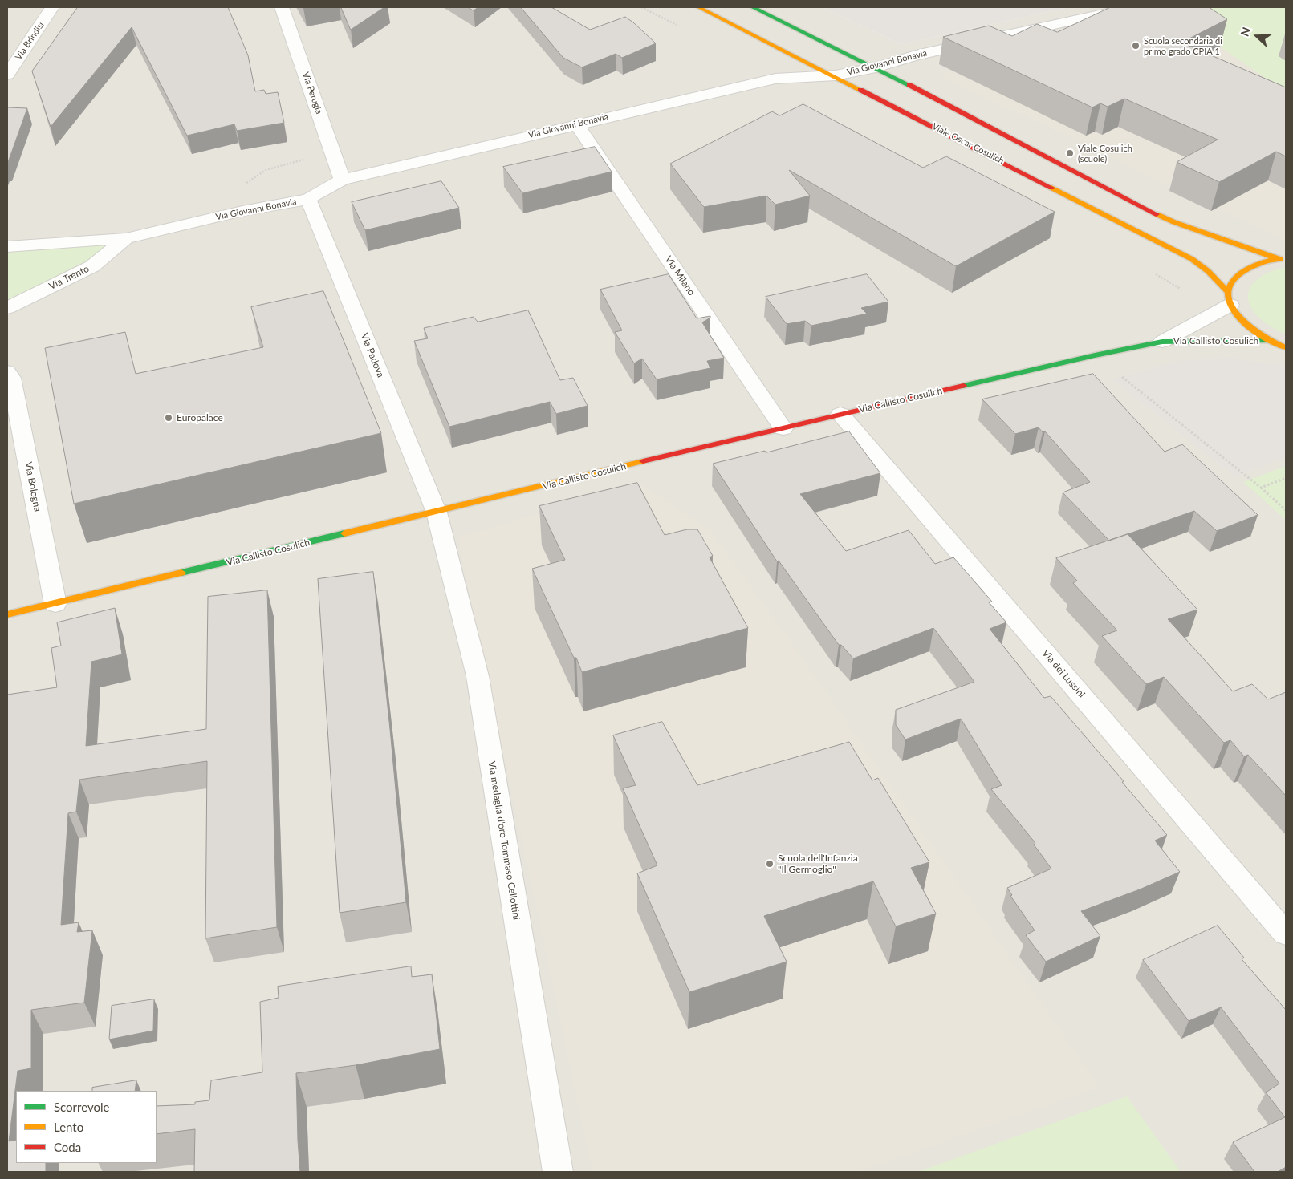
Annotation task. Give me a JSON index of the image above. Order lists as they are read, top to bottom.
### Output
{
  "streets": {
    "main road": ["Viale Oscar Cosulich", "Via Callisto Cosulich"],
    "street": [
      "Via Brindisi",
      "Via Giovanni Bonavia",
      "Via Perugia",
      "Via Milano",
      "Via Trento",
      "Via Padova",
      "Via Bologna",
      "Via dei Lussini",
      "Via medaglia d'oro Tommaso Cellottini"
    ]
  },
  "crossings": [
    ["Via Giovanni Bonavia", "Via Perugia"],
    ["Via Giovanni Bonavia", "Viale Oscar Cosulich"],
    ["Via Giovanni Bonavia", "Via Milano"],
    ["Via Giovanni Bonavia", "Via Trento"],
    ["Via Giovanni Bonavia", "Via Padova"],
    ["Viale Oscar Cosulich", "Via Callisto Cosulich"],
    ["Via Milano", "Via Callisto Cosulich"],
    ["Via Callisto Cosulich", "Via Padova"],
    ["Via Callisto Cosulich", "Via Bologna"],
    ["Via Callisto Cosulich", "Via dei Lussini"],
    ["Via Callisto Cosulich", "Via medaglia d'oro Tommaso Cellottini"],
    ["Via Padova", "Via medaglia d'oro Tommaso Cellottini"]
  ],
  "places": [
    "Scuola secondaria di primo grado CPIA 1",
    "Viale Cosulich (scuole)",
    "Europalace",
    "Scuola dell'Infanzia \"Il Germoglio\""
  ],
  "legend": ["Scorrevole", "Lento", "Coda"],
  "north": "left"
}
